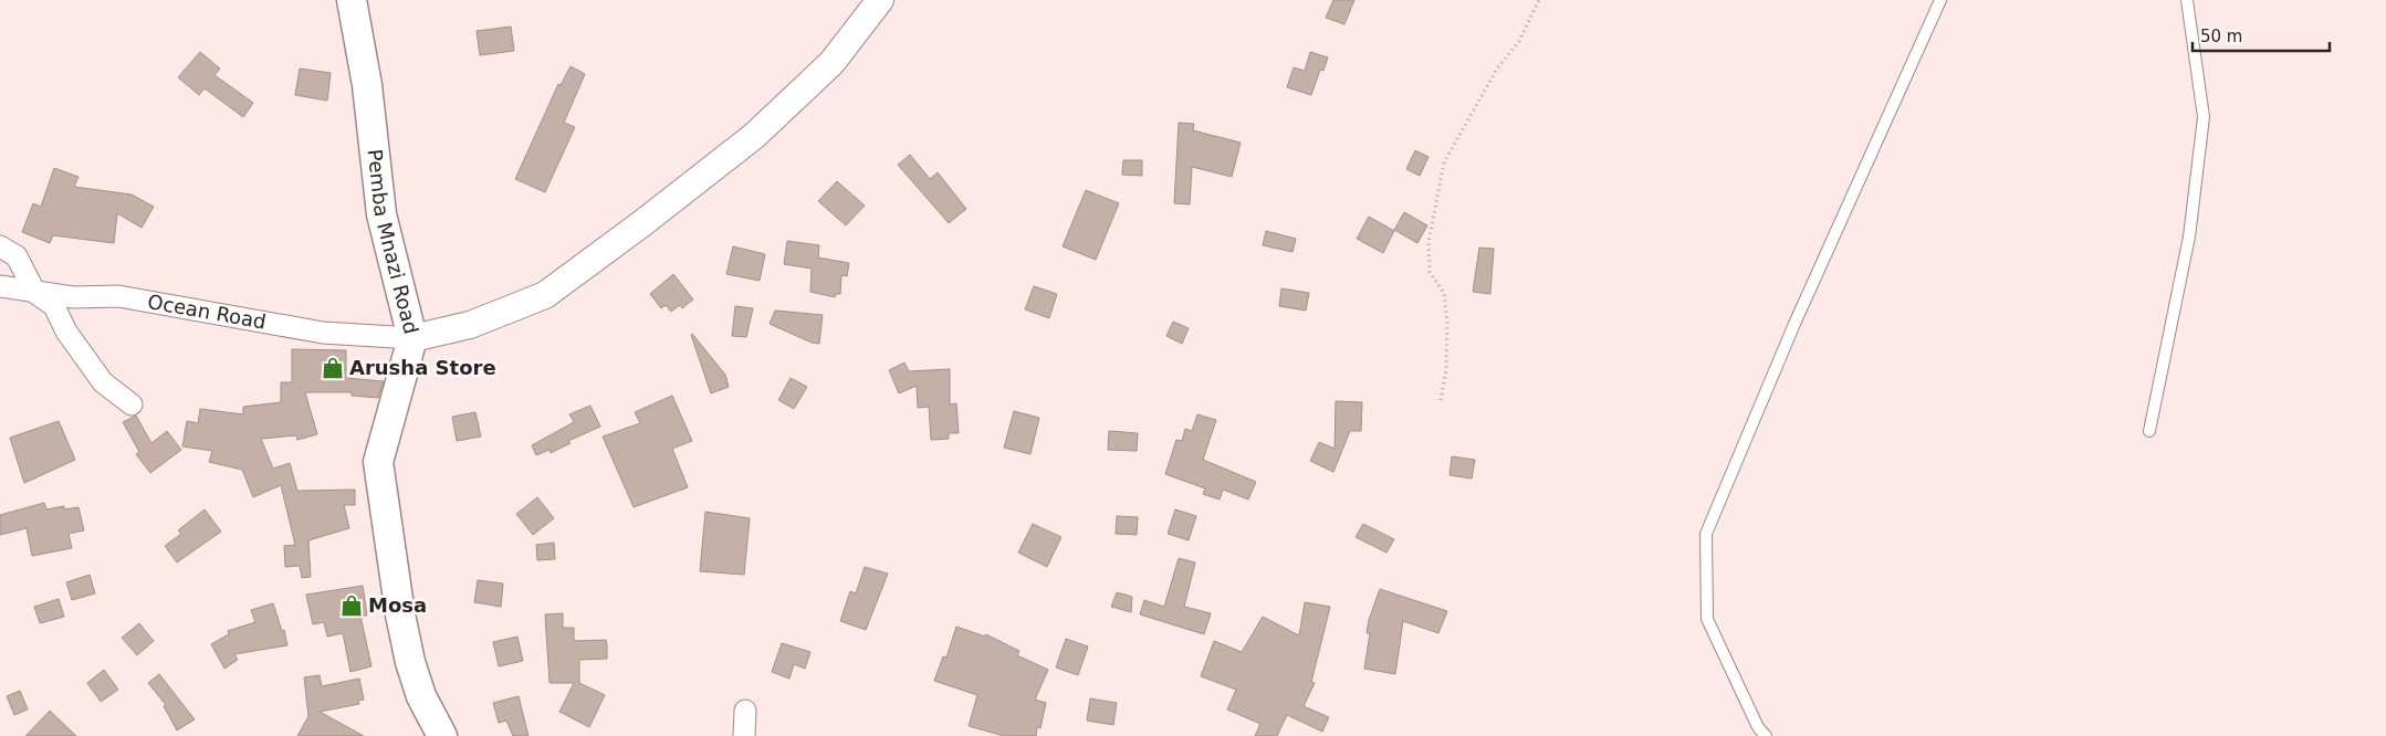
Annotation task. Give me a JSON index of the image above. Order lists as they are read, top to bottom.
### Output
{
  "streets": {
    "main road": ["Pemba Mnazi Road"],
    "street": ["Ocean Road"]
  },
  "crossings": [
    ["Pemba Mnazi Road", "Ocean Road"]
  ],
  "places": {
    "shop": ["Arusha Store", "Mosa"]
  },
  "scale_bar": "50 m"
}
